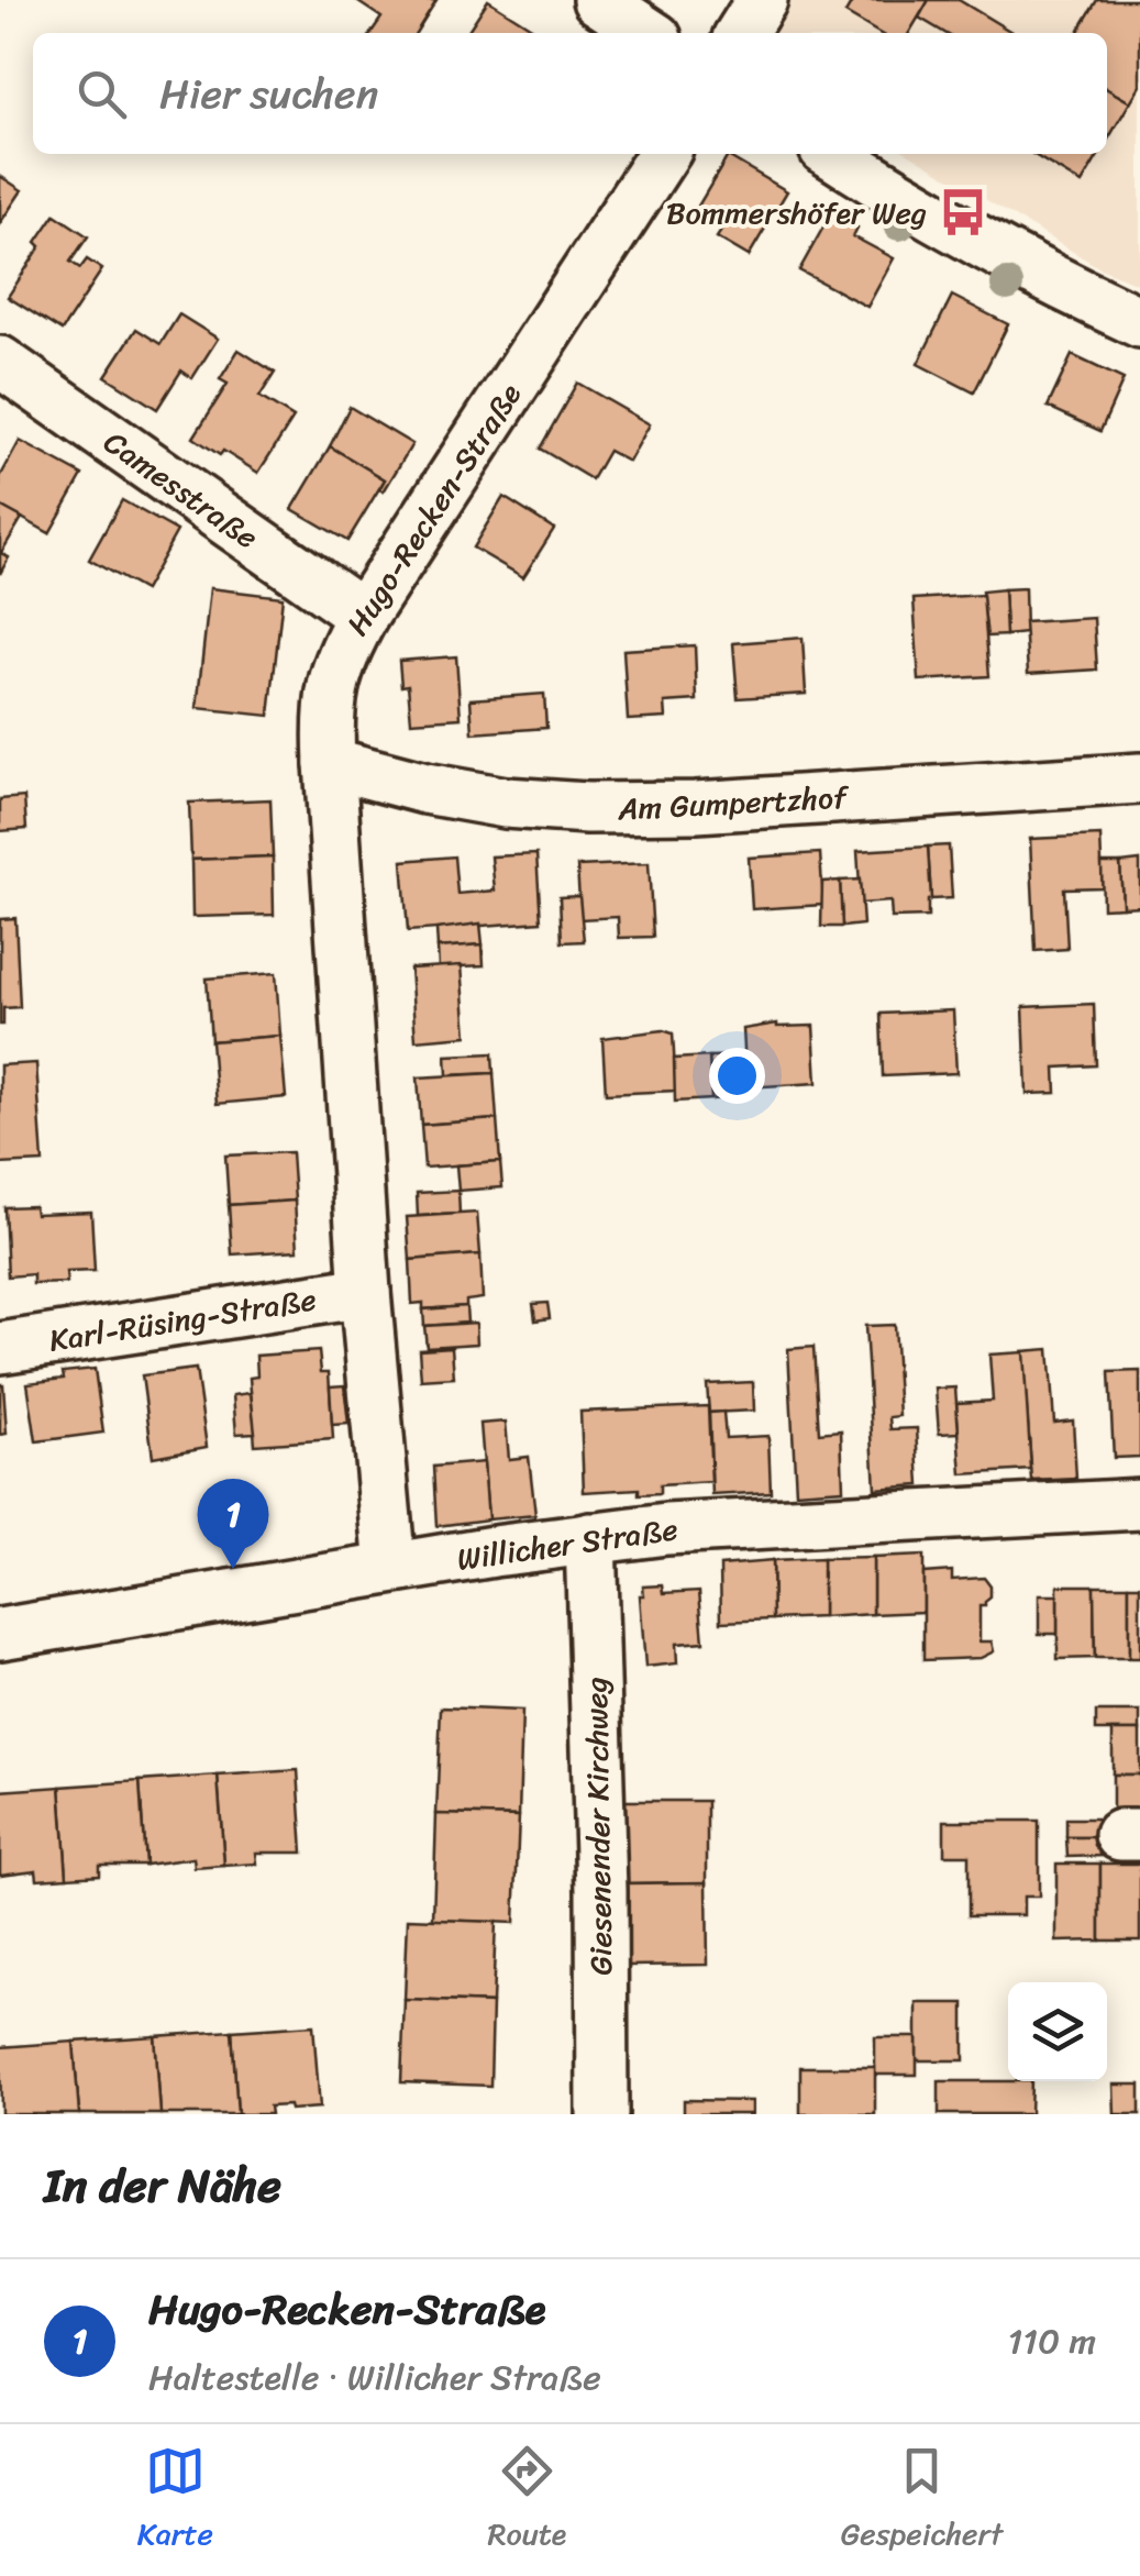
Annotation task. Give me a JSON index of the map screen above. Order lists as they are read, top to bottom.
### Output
{
  "streets": {
    "street": [
      "Camesstraße",
      "Hugo-Recken-Straße",
      "Am Gumpertzhof",
      "Karl-Rüsing-Straße",
      "Willicher Straße",
      "Giesenender Kirchweg"
    ]
  },
  "crossings": [
    ["Camesstraße", "Hugo-Recken-Straße"],
    ["Hugo-Recken-Straße", "Am Gumpertzhof"],
    ["Hugo-Recken-Straße", "Karl-Rüsing-Straße"],
    ["Hugo-Recken-Straße", "Willicher Straße"],
    ["Willicher Straße", "Giesenender Kirchweg"]
  ],
  "places": {
    "bus stop": ["Bommershöfer Weg"]
  },
  "page": {
    "search": "Hier suchen",
    "pins": "1",
    "heading": "In der Nähe",
    "list": [
      {
        "mark": "1",
        "name": "Hugo-Recken-Straße",
        "note": "Haltestelle · Willicher Straße",
        "value": "110 m"
      }
    ],
    "nav": ["Karte", "Route", "Gespeichert"]
  }
}
